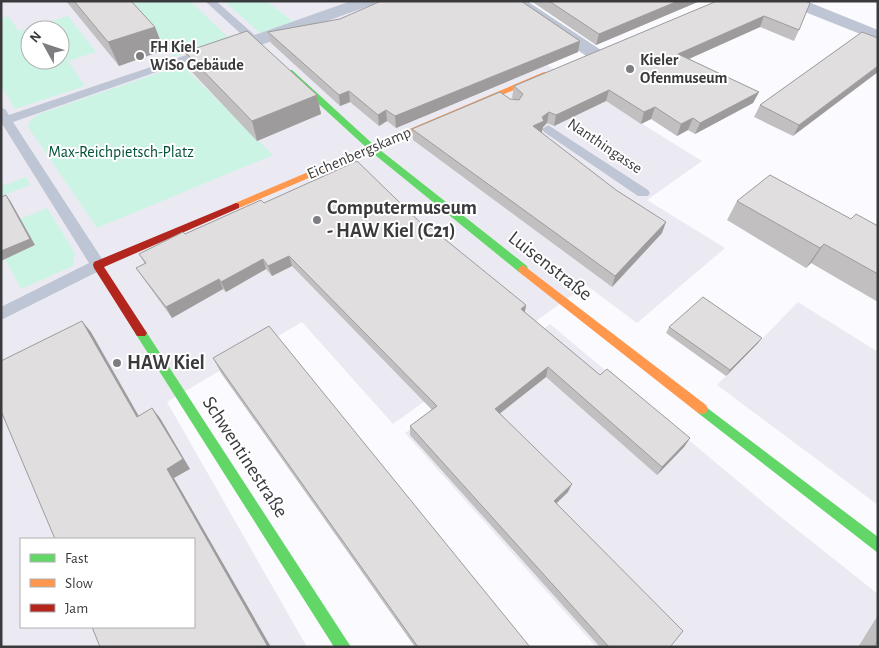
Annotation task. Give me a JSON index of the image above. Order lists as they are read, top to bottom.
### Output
{
  "streets": {
    "street": ["Eichenbergskamp", "Luisenstraße", "Schwentinestraße"],
    "lane": ["Nanthingasse"]
  },
  "crossings": [
    ["Eichenbergskamp", "Luisenstraße"],
    ["Eichenbergskamp", "Schwentinestraße"]
  ],
  "parks": ["Max-Reichpietsch-Platz"],
  "places": [
    "FH Kiel, WiSo Gebäude",
    "Kieler Ofenmuseum",
    "Computermuseum - HAW Kiel (C21)",
    "HAW Kiel"
  ],
  "legend": ["Fast", "Slow", "Jam"],
  "north": "top left"
}
